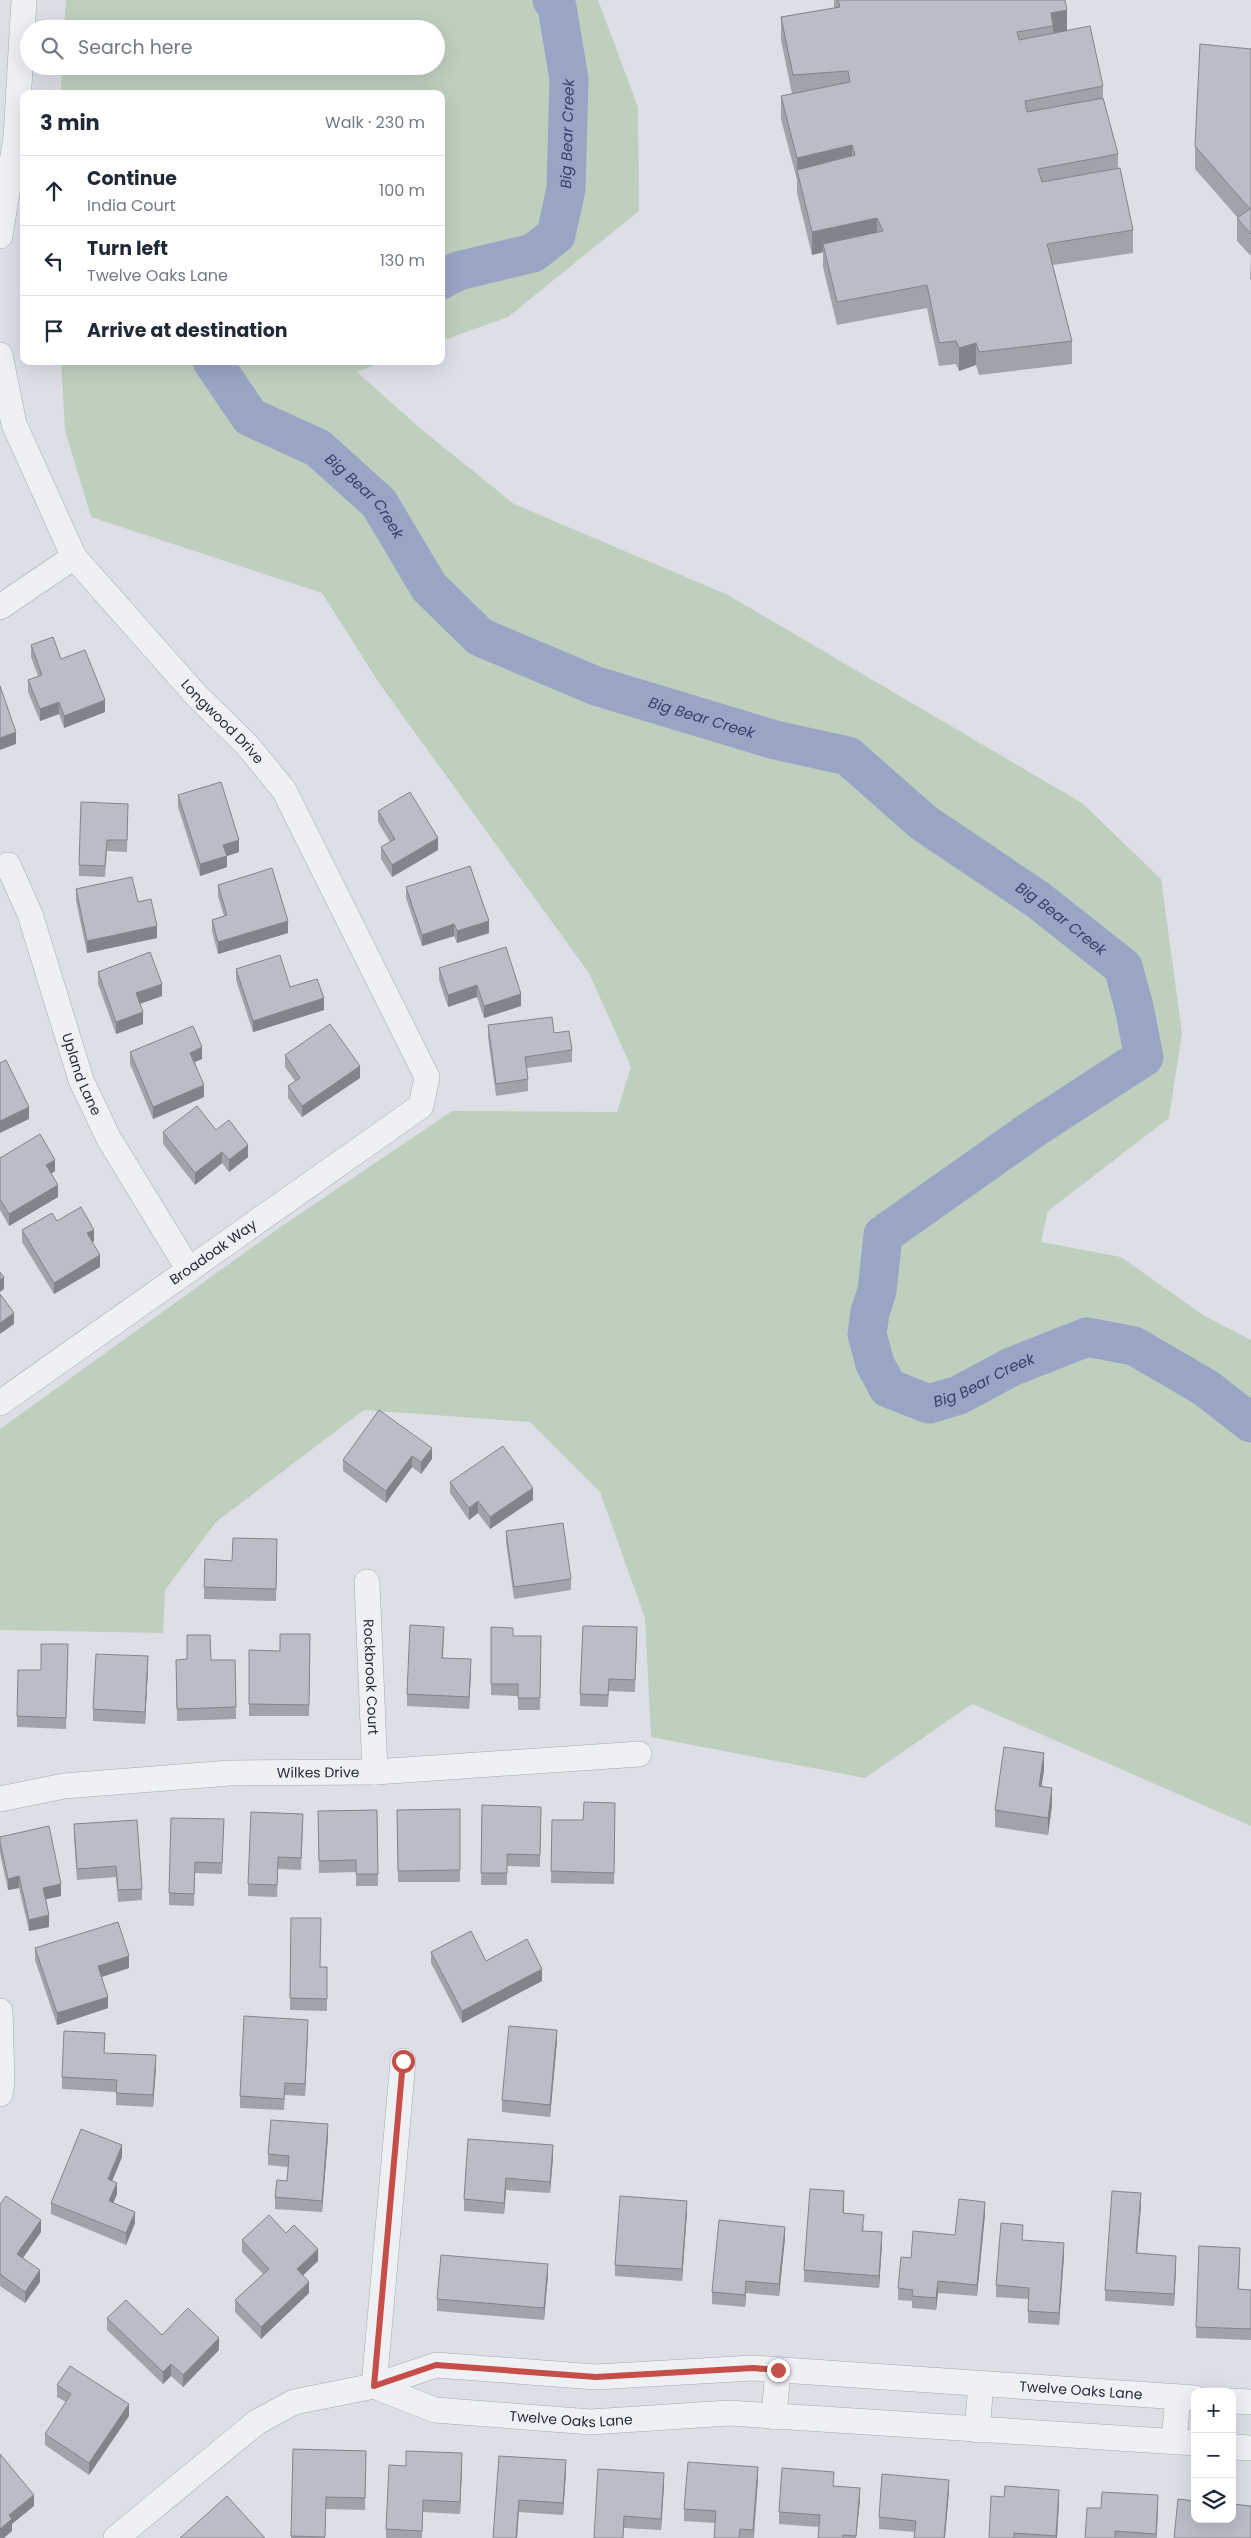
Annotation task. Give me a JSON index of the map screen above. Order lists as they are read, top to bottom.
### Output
{
  "streets": {
    "street": [
      "Longwood Drive",
      "Upland Lane",
      "Broadoak Way",
      "Rockbrook Court",
      "Wilkes Drive",
      "Twelve Oaks Lane"
    ]
  },
  "crossings": [
    ["Longwood Drive", "Broadoak Way"],
    ["Upland Lane", "Broadoak Way"],
    ["Rockbrook Court", "Wilkes Drive"]
  ],
  "water": ["Big Bear Creek"],
  "page": {
    "search": "Search here",
    "heading": ["3 min", "Walk · 230 m"],
    "list": [
      ["Continue", "India Court", "100 m"],
      ["Turn left", "Twelve Oaks Lane", "130 m"],
      "Arrive at destination"
    ],
    "map_buttons": ["+", "−"]
  }
}
